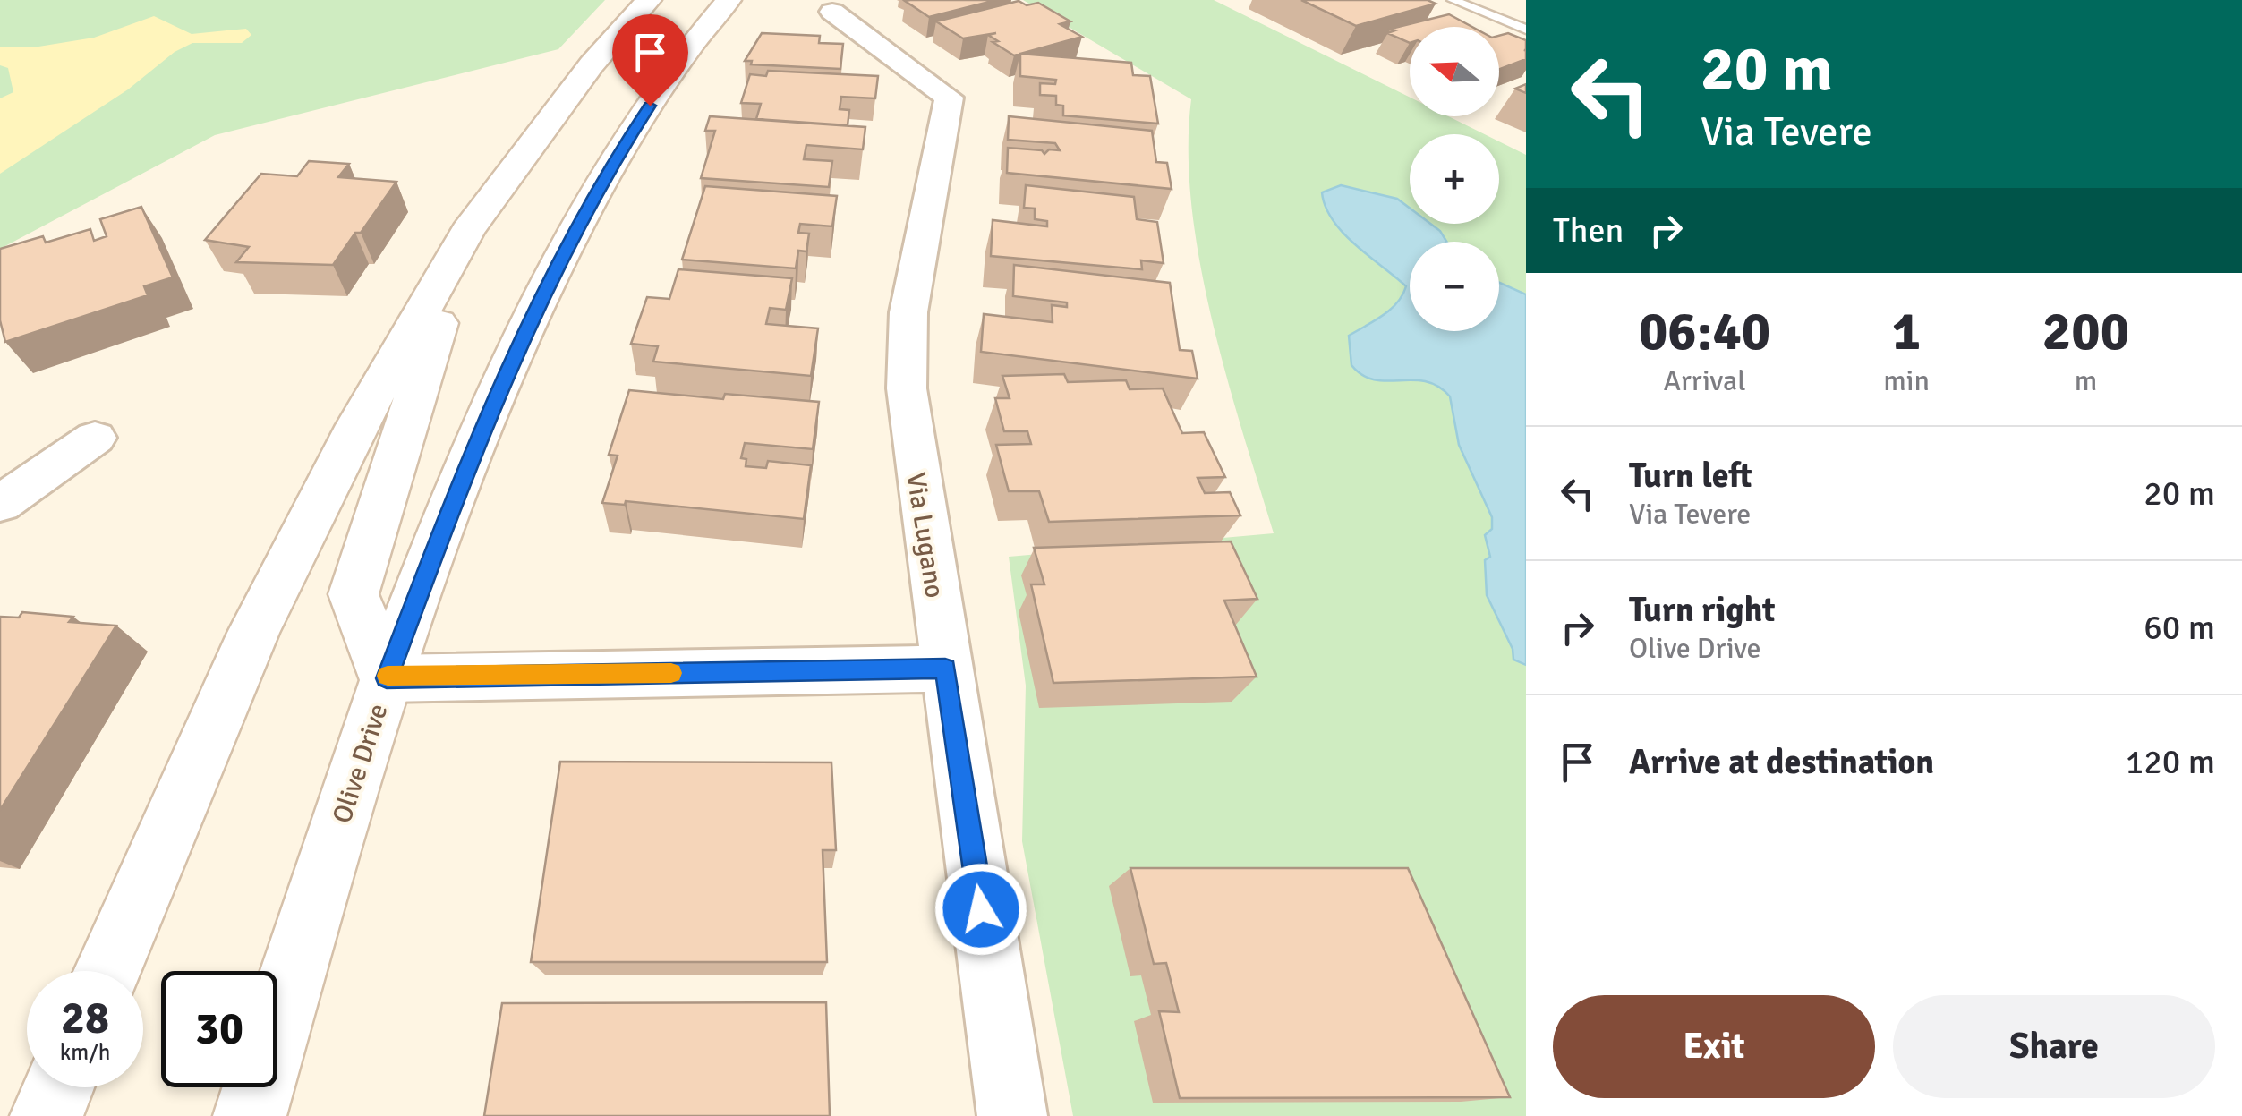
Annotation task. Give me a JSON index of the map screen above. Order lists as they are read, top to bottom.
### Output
{
  "streets": {
    "main road": ["Olive Drive"],
    "street": ["Via Lugano"]
  },
  "north": "left",
  "page": {
    "turn": ["20 m", "Via Tevere"],
    "map_buttons": ["+", "−"],
    "then": "Then",
    "eta": [
      "06:40",
      "Arrival",
      "1",
      "min",
      "200",
      "m"
    ],
    "list": [
      {
        "name": "Turn left",
        "note": "Via Tevere",
        "value": "20 m"
      },
      {
        "name": "Turn right",
        "note": "Olive Drive",
        "value": "60 m"
      },
      {
        "name": "Arrive at destination",
        "value": "120 m"
      }
    ],
    "speed": "28 km/h",
    "limit": "30",
    "buttons": ["Exit", "Share"]
  }
}
